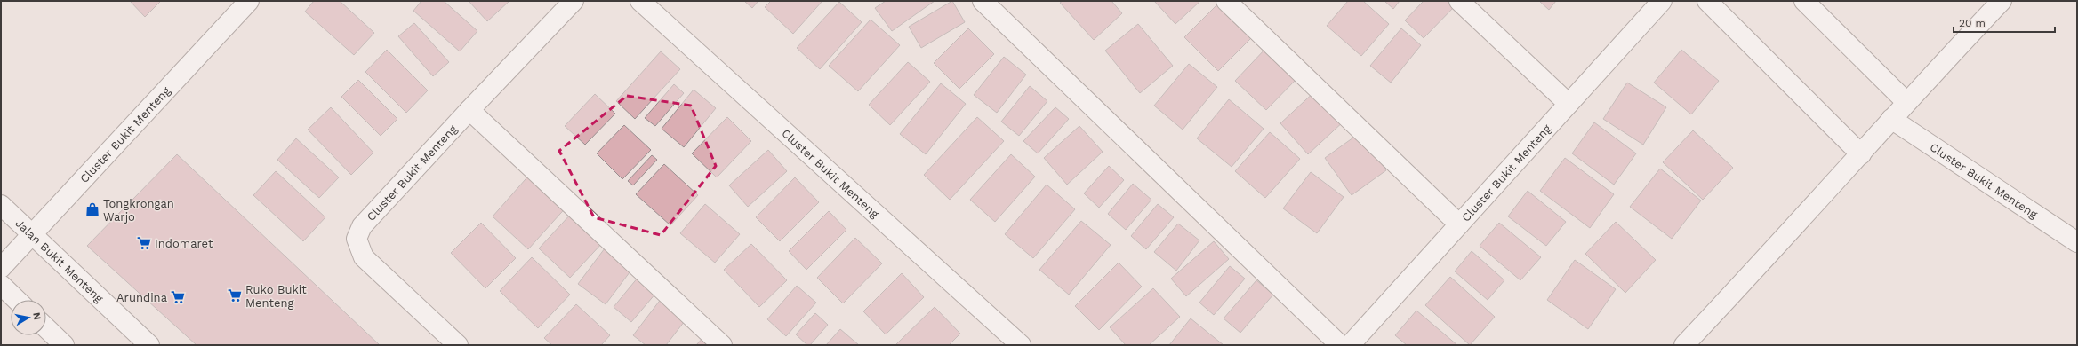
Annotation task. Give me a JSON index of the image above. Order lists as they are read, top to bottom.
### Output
{
  "streets": {
    "street": ["Cluster Bukit Menteng", "Jalan Bukit Menteng"]
  },
  "crossings": [
    ["Cluster Bukit Menteng", "Jalan Bukit Menteng"]
  ],
  "places": {
    "shop": ["Tongkrongan Warjo"],
    "supermarket": ["Indomaret", "Ruko Bukit Menteng", "Arundina"]
  },
  "scale_bar": "20 m",
  "north": "right"
}
